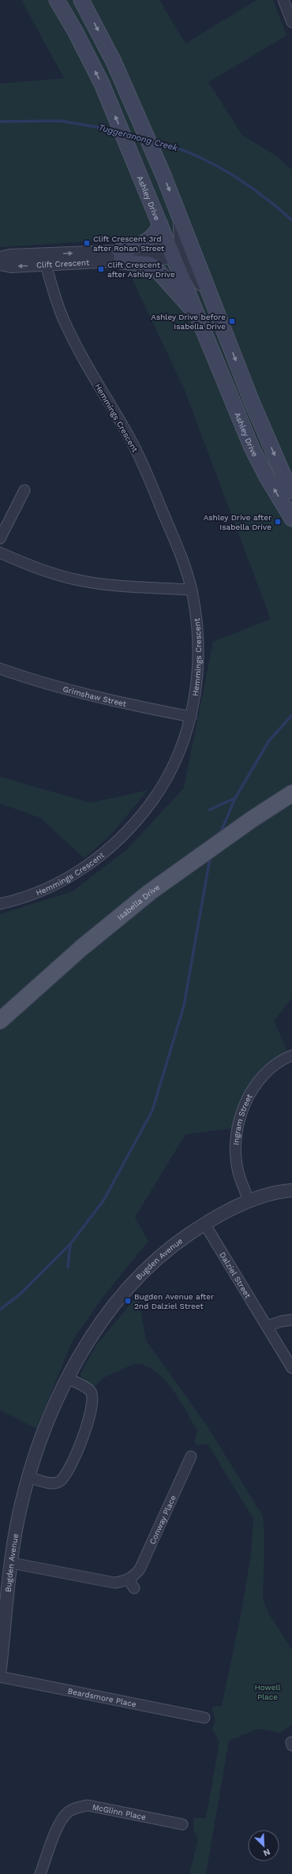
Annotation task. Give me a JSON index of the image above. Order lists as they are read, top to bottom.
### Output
{
  "streets": {
    "main road": ["Ashley Drive", "Isabella Drive"],
    "street": [
      "Clift Crescent",
      "Hemmings Crescent",
      "Grimshaw Street",
      "Ingram Street",
      "Bugden Avenue",
      "Dalziel Street",
      "Conway Place",
      "Beardsmore Place",
      "McGlinn Place"
    ]
  },
  "crossings": [
    ["Ashley Drive", "Clift Crescent"],
    ["Clift Crescent", "Hemmings Crescent"],
    ["Hemmings Crescent", "Grimshaw Street"],
    ["Ingram Street", "Bugden Avenue"],
    ["Bugden Avenue", "Dalziel Street"]
  ],
  "water": ["Tuggeranong Creek"],
  "parks": ["Howell Place"],
  "places": {
    "transit": [
      "Clift Crescent 3rd after Rohan Street",
      "Clift Crescent after Ashley Drive",
      "Ashley Drive before Isabella Drive",
      "Ashley Drive after Isabella Drive",
      "Bugden Avenue after 2nd Dalziel Street"
    ]
  },
  "north": "bottom right"
}
